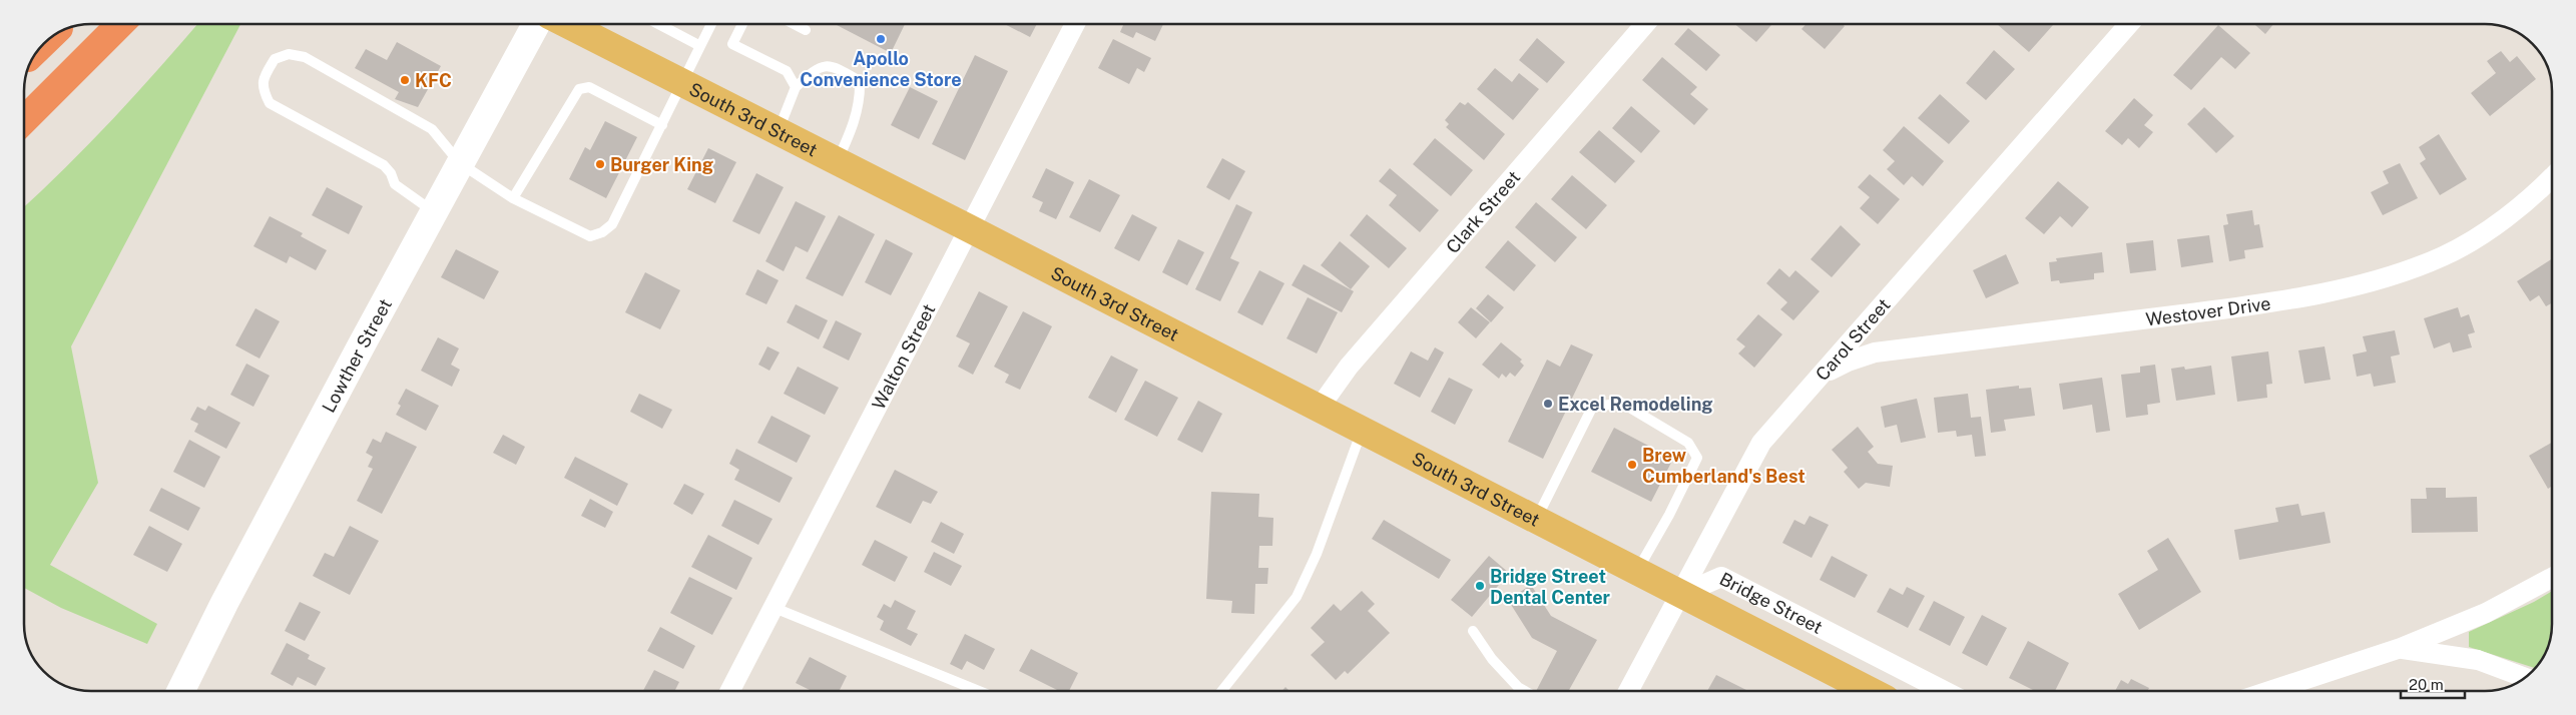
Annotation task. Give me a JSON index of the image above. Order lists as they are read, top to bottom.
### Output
{
  "streets": {
    "main road": ["South 3rd Street", "Lowther Street", "Bridge Street"],
    "street": [
      "Clark Street",
      "Westover Drive",
      "Carol Street",
      "Walton Street"
    ]
  },
  "crossings": [
    ["South 3rd Street", "Clark Street"],
    ["South 3rd Street", "Carol Street"],
    ["South 3rd Street", "Walton Street"],
    ["South 3rd Street", "Bridge Street"],
    ["Westover Drive", "Carol Street"],
    ["Carol Street", "Bridge Street"]
  ],
  "places": [
    "Apollo Convenience Store",
    "KFC",
    "Burger King",
    "Excel Remodeling",
    "Brew Cumberland's Best",
    "Bridge Street Dental Center"
  ],
  "scale_bar": "20 m"
}
